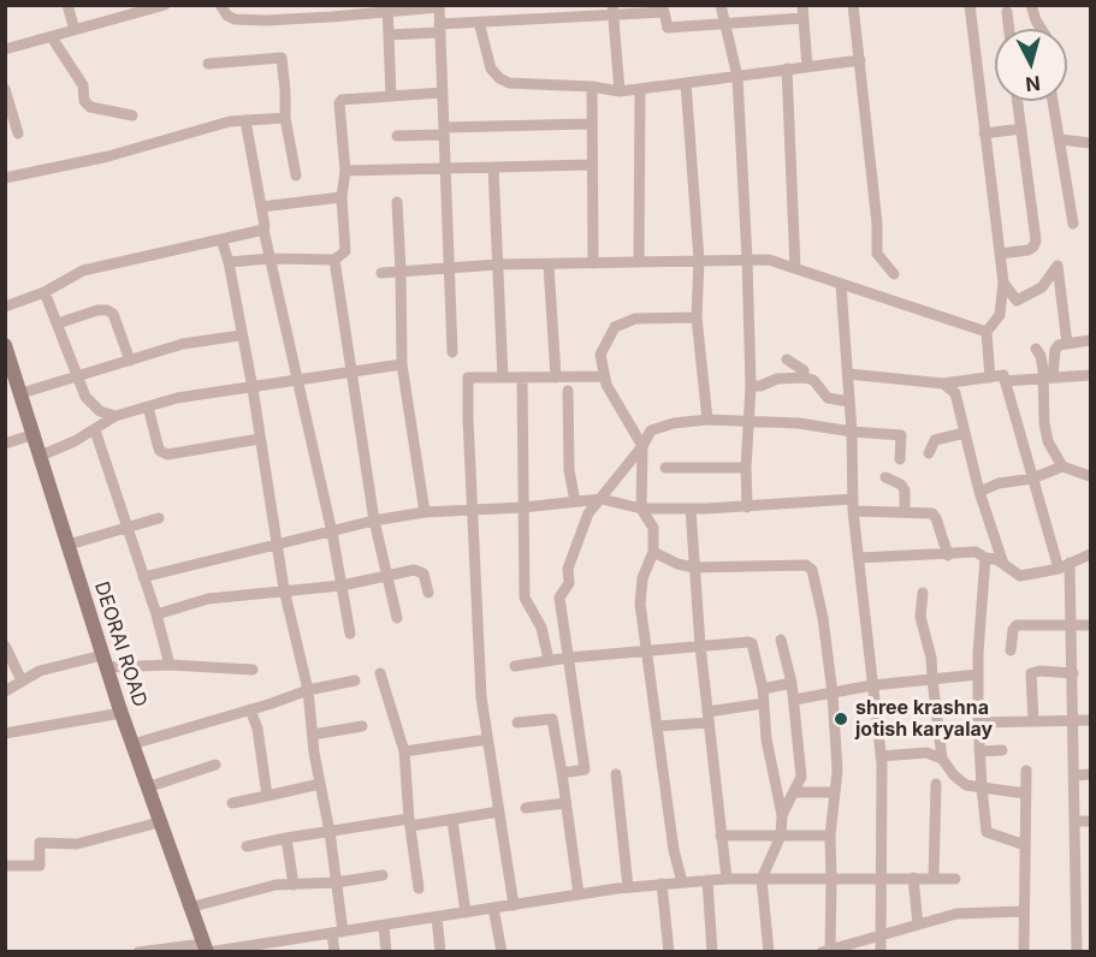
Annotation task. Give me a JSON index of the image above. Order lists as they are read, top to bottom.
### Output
{
  "streets": {
    "street": ["DEORAI ROAD"]
  },
  "places": ["shree krashna jotish karyalay"],
  "north": "bottom"
}
